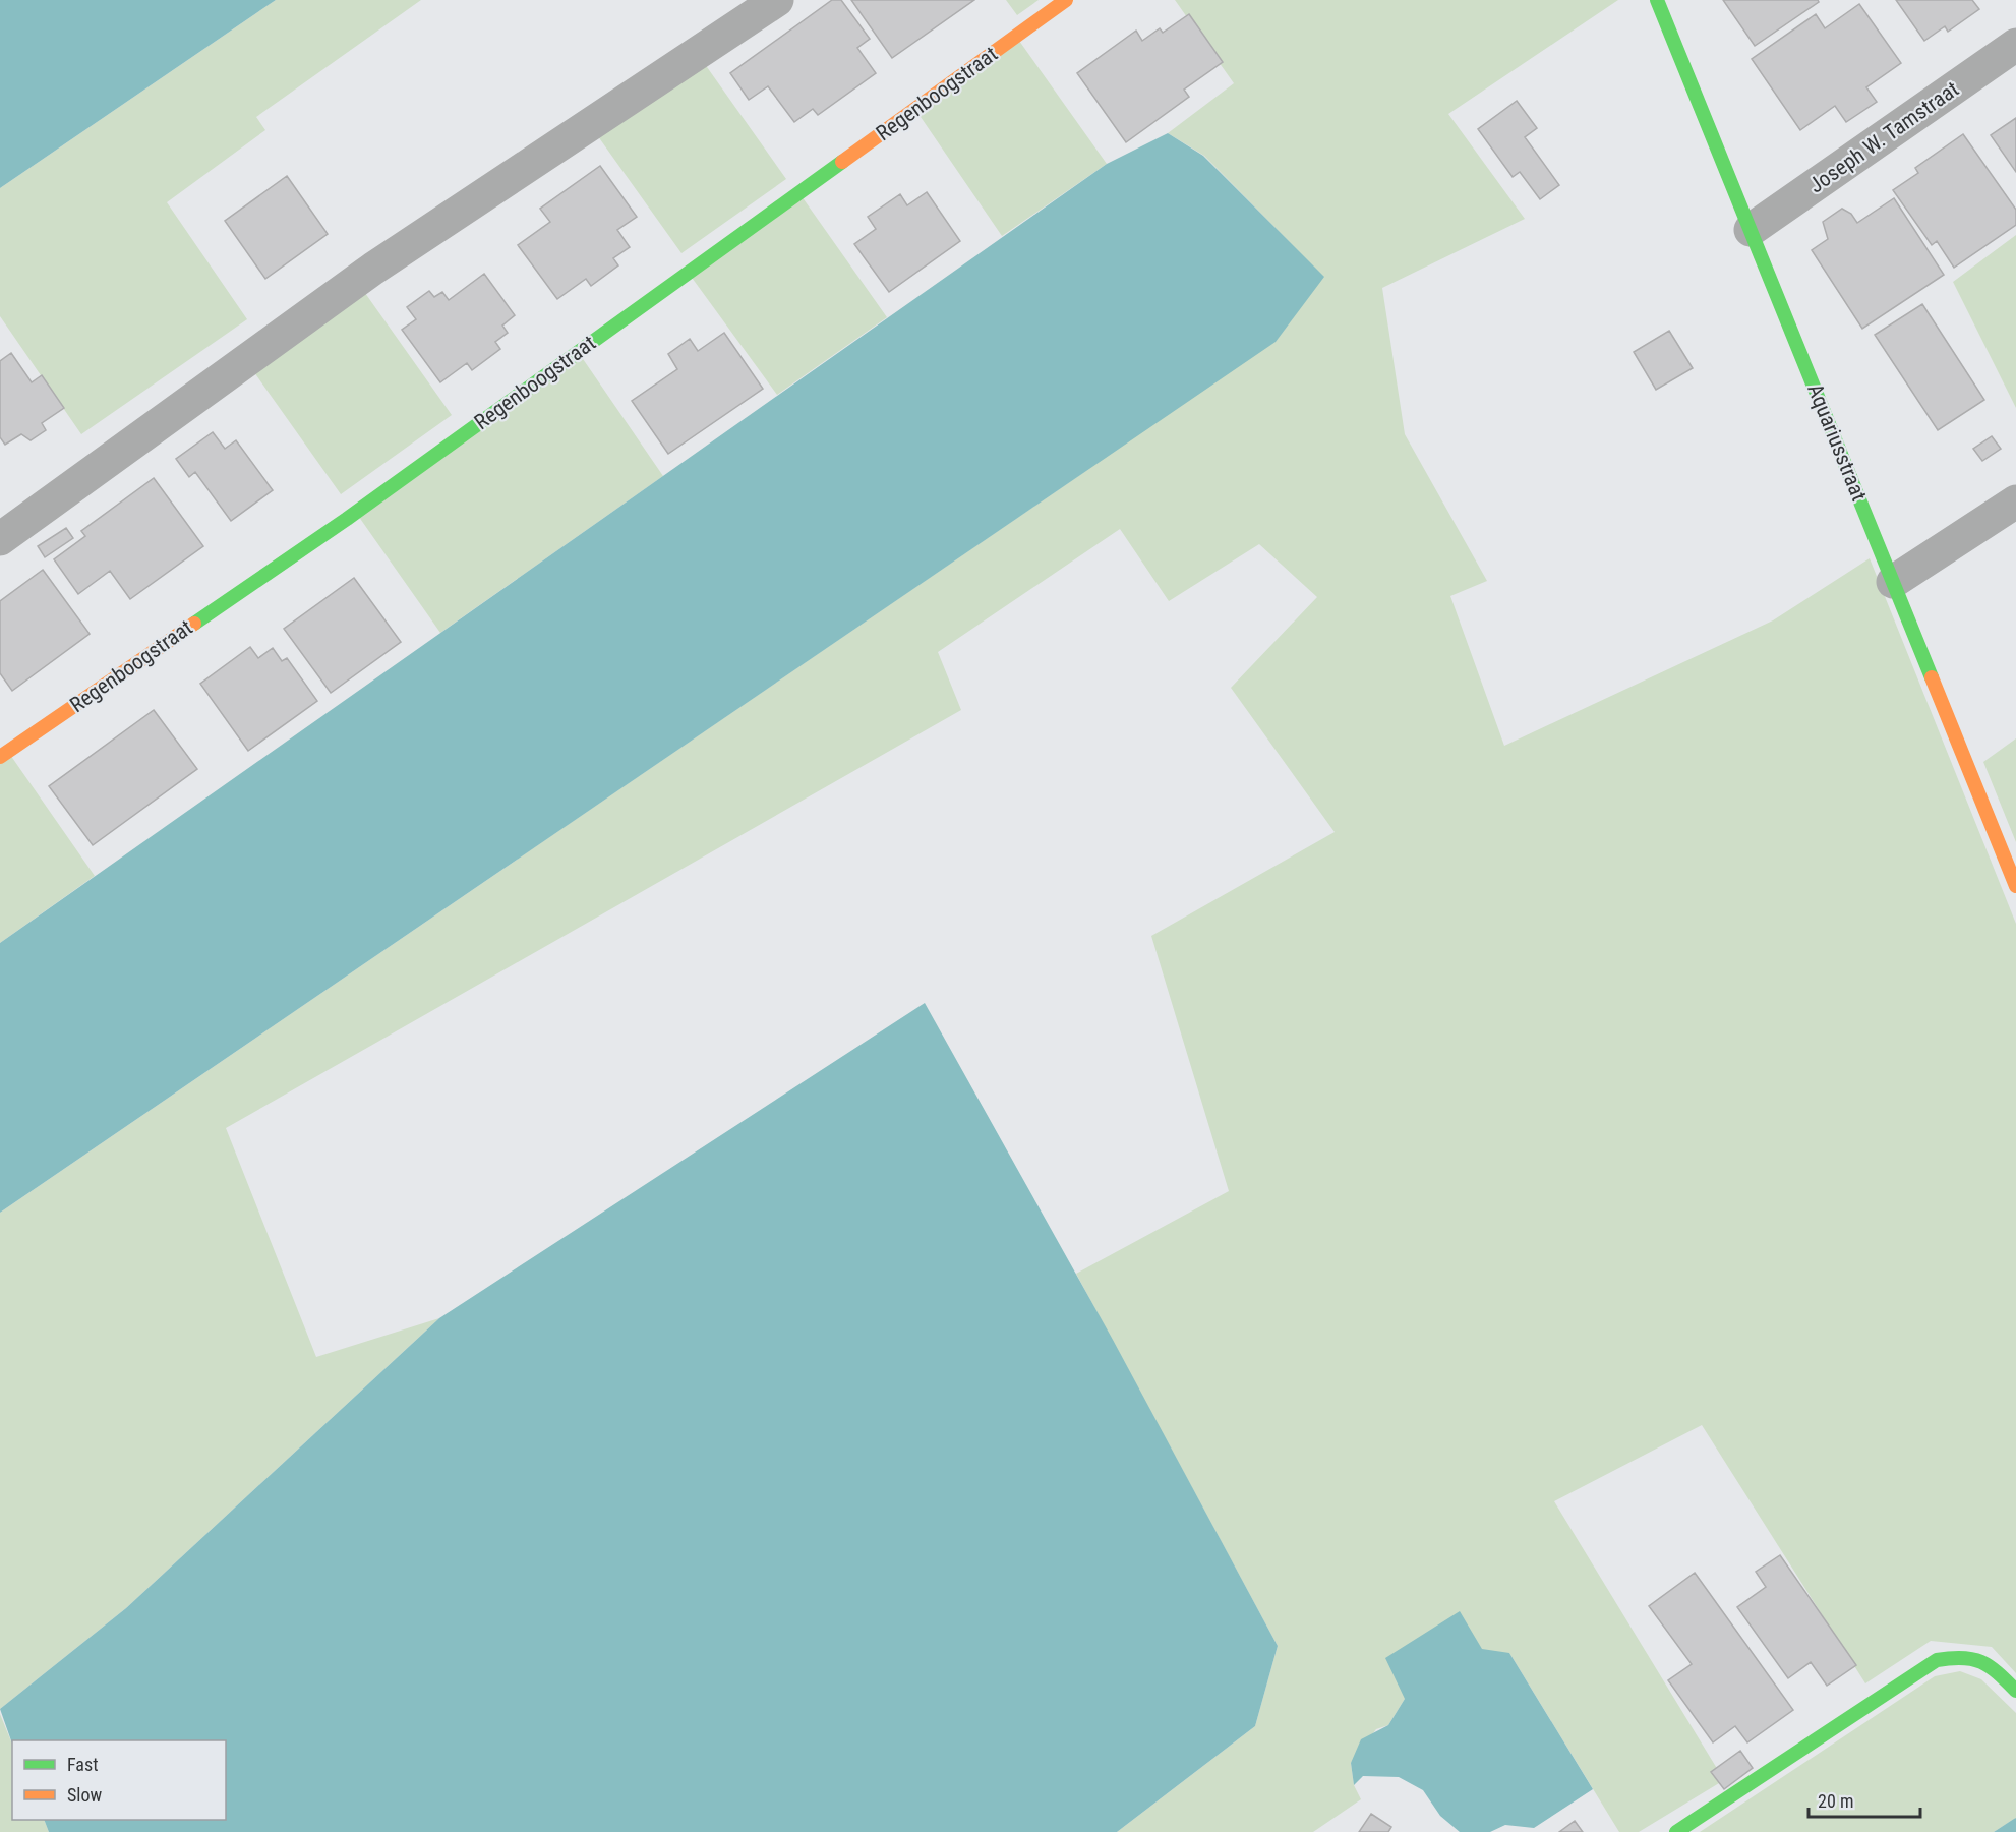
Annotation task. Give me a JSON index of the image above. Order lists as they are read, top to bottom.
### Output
{
  "streets": {
    "street": ["Regenboogstraat", "Joseph W. Tamstraat", "Aquariusstraat"]
  },
  "crossings": [
    ["Joseph W. Tamstraat", "Aquariusstraat"]
  ],
  "legend": ["Fast", "Slow"],
  "scale_bar": "20 m"
}
